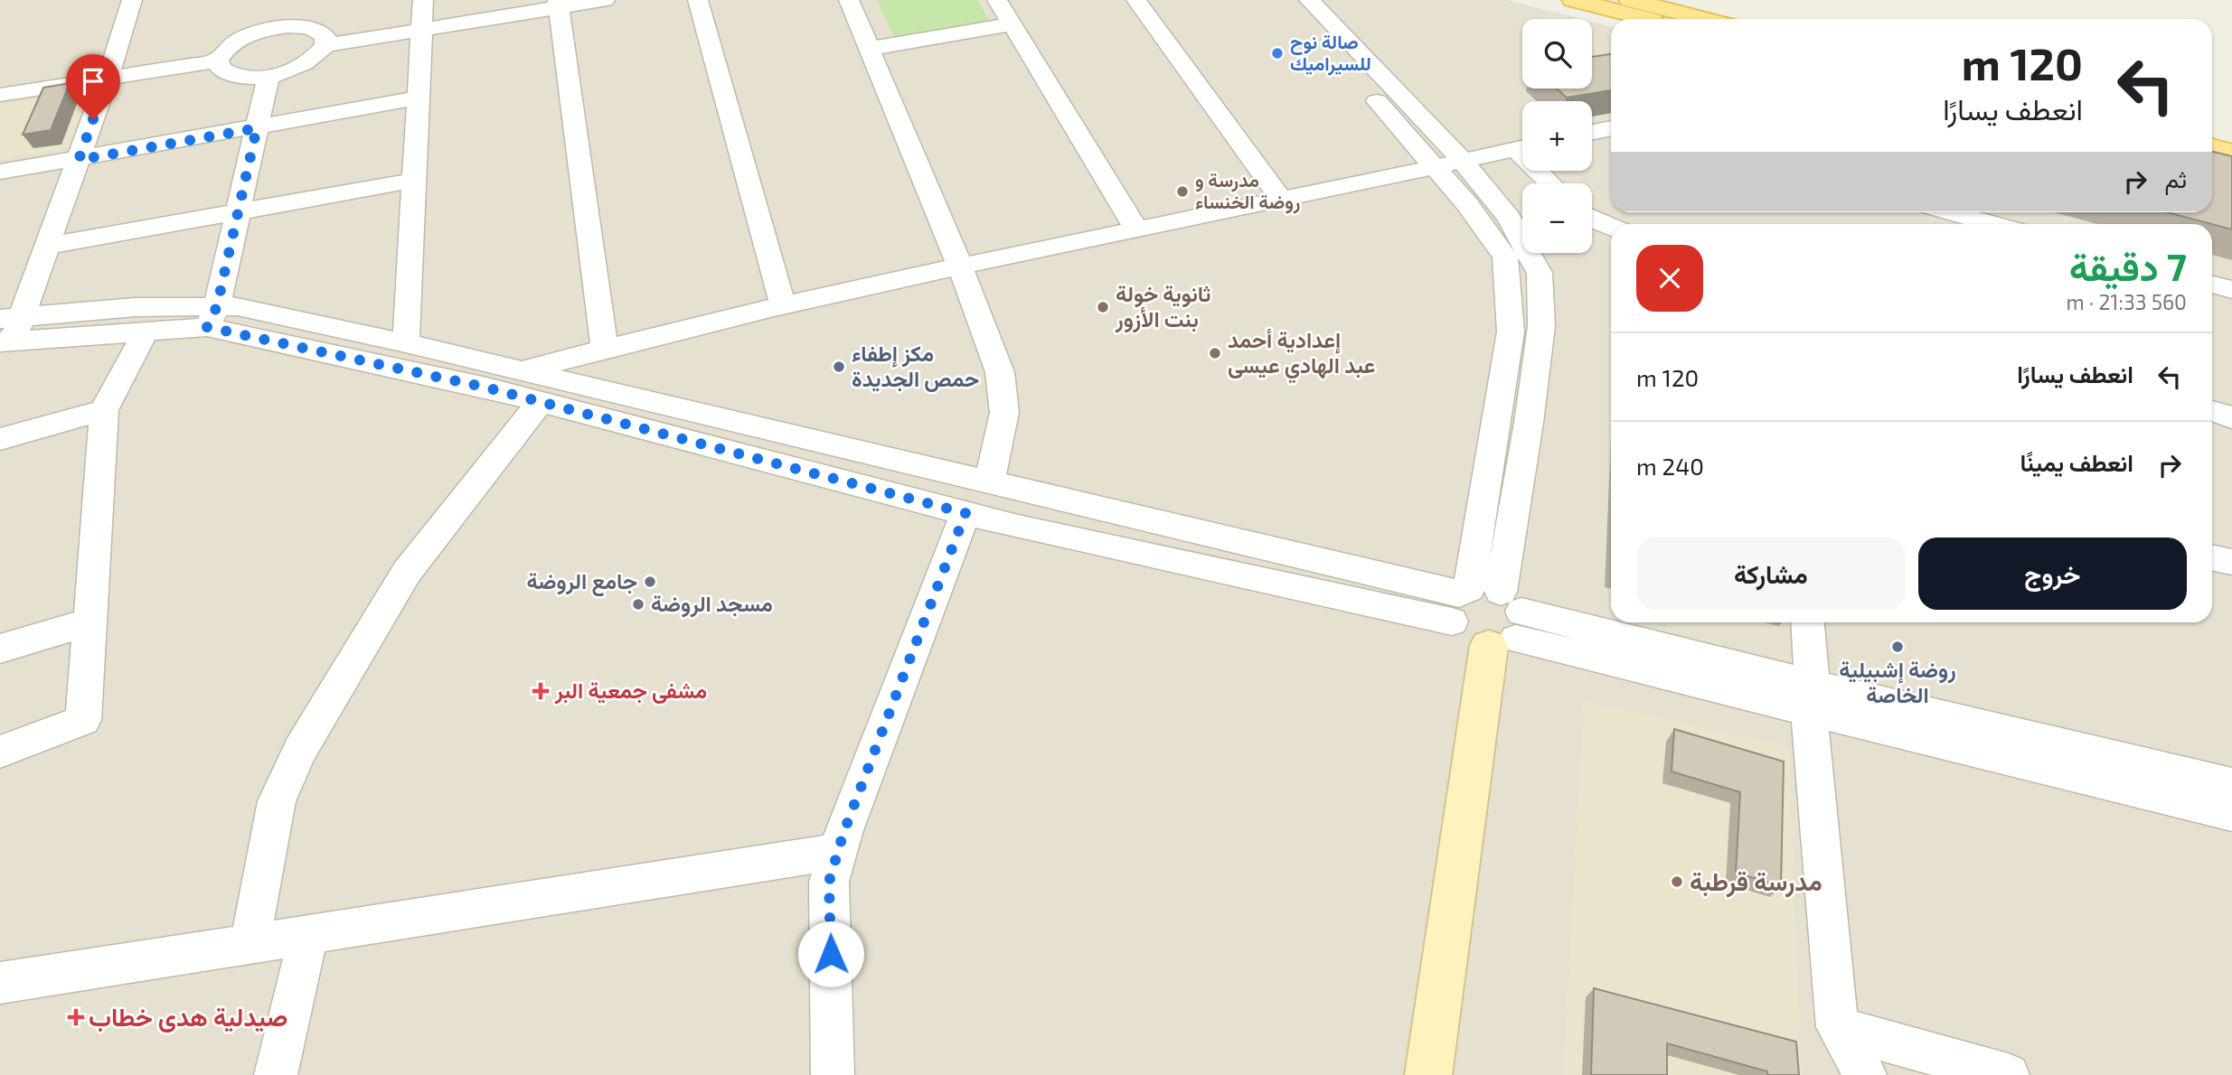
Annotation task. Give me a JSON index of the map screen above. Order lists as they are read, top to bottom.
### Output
{
  "places": {
    "other": [
      "صالة نوح للسيراميك",
      "مدرسة و روضة الخنساء",
      "ثانوية خولة بنت الأزور",
      "إعدادية أحمد عبد الهادي عيسى",
      "مكز إطفاء حمص الجديدة",
      "جامع الروضة",
      "مسجد الروضة",
      "روضة إشبيلية الخاصة",
      "مدرسة قرطبة"
    ],
    "health": ["مشفى جمعية البر", "صيدلية هدى خطاب"]
  },
  "page": {
    "map_buttons": ["+", "−"],
    "turn": ["120 m", "انعطف يسارًا"],
    "then": "ثم",
    "heading": ["7 دقيقة", "560 m · 21:33"],
    "list": [
      {
        "name": "انعطف يسارًا",
        "value": "120 m"
      },
      {
        "name": "انعطف يمينًا",
        "value": "240 m"
      }
    ],
    "buttons": ["خروج", "مشاركة"]
  }
}
